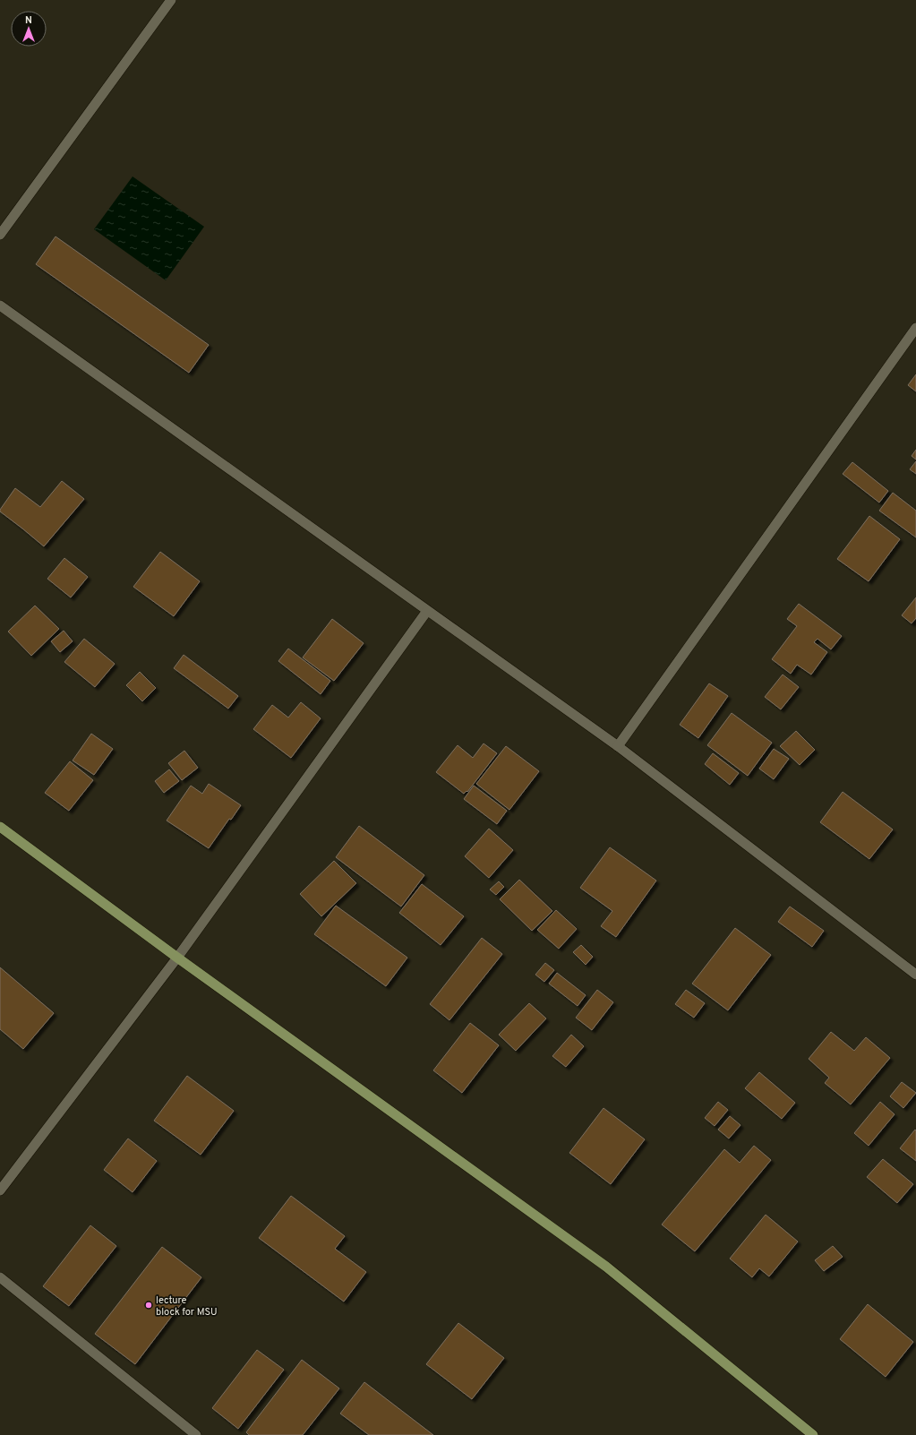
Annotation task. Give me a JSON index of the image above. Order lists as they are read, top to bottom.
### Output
{
  "places": ["lecture block for MSU"],
  "north": "top"
}
